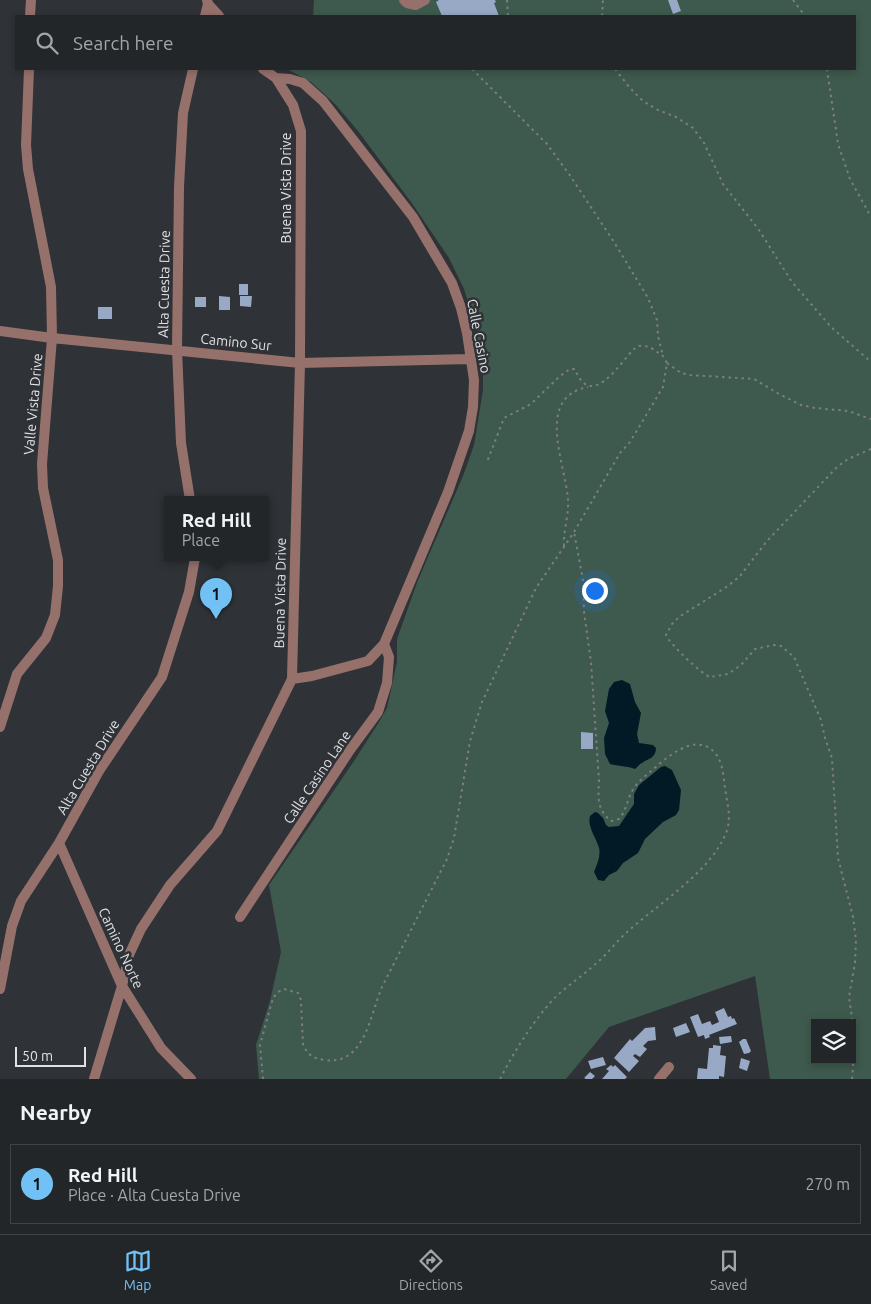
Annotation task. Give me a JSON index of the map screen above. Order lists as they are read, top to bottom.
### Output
{
  "streets": {
    "street": [
      "Buena Vista Drive",
      "Alta Cuesta Drive",
      "Calle Casino",
      "Camino Sur",
      "Valle Vista Drive",
      "Calle Casino Lane",
      "Camino Norte"
    ]
  },
  "crossings": [
    ["Buena Vista Drive", "Calle Casino"],
    ["Buena Vista Drive", "Camino Sur"],
    ["Buena Vista Drive", "Camino Norte"],
    ["Alta Cuesta Drive", "Camino Sur"],
    ["Alta Cuesta Drive", "Camino Norte"],
    ["Calle Casino", "Camino Sur"],
    ["Calle Casino", "Calle Casino Lane"],
    ["Camino Sur", "Valle Vista Drive"]
  ],
  "scale_bar": "50 m",
  "page": {
    "search": "Search here",
    "popup": ["Red Hill", "Place"],
    "pins": "1",
    "scale": "50 m",
    "heading": "Nearby",
    "list": [
      {
        "mark": "1",
        "name": "Red Hill",
        "note": "Place · Alta Cuesta Drive",
        "value": "270 m"
      }
    ],
    "nav": ["Map", "Directions", "Saved"]
  }
}
